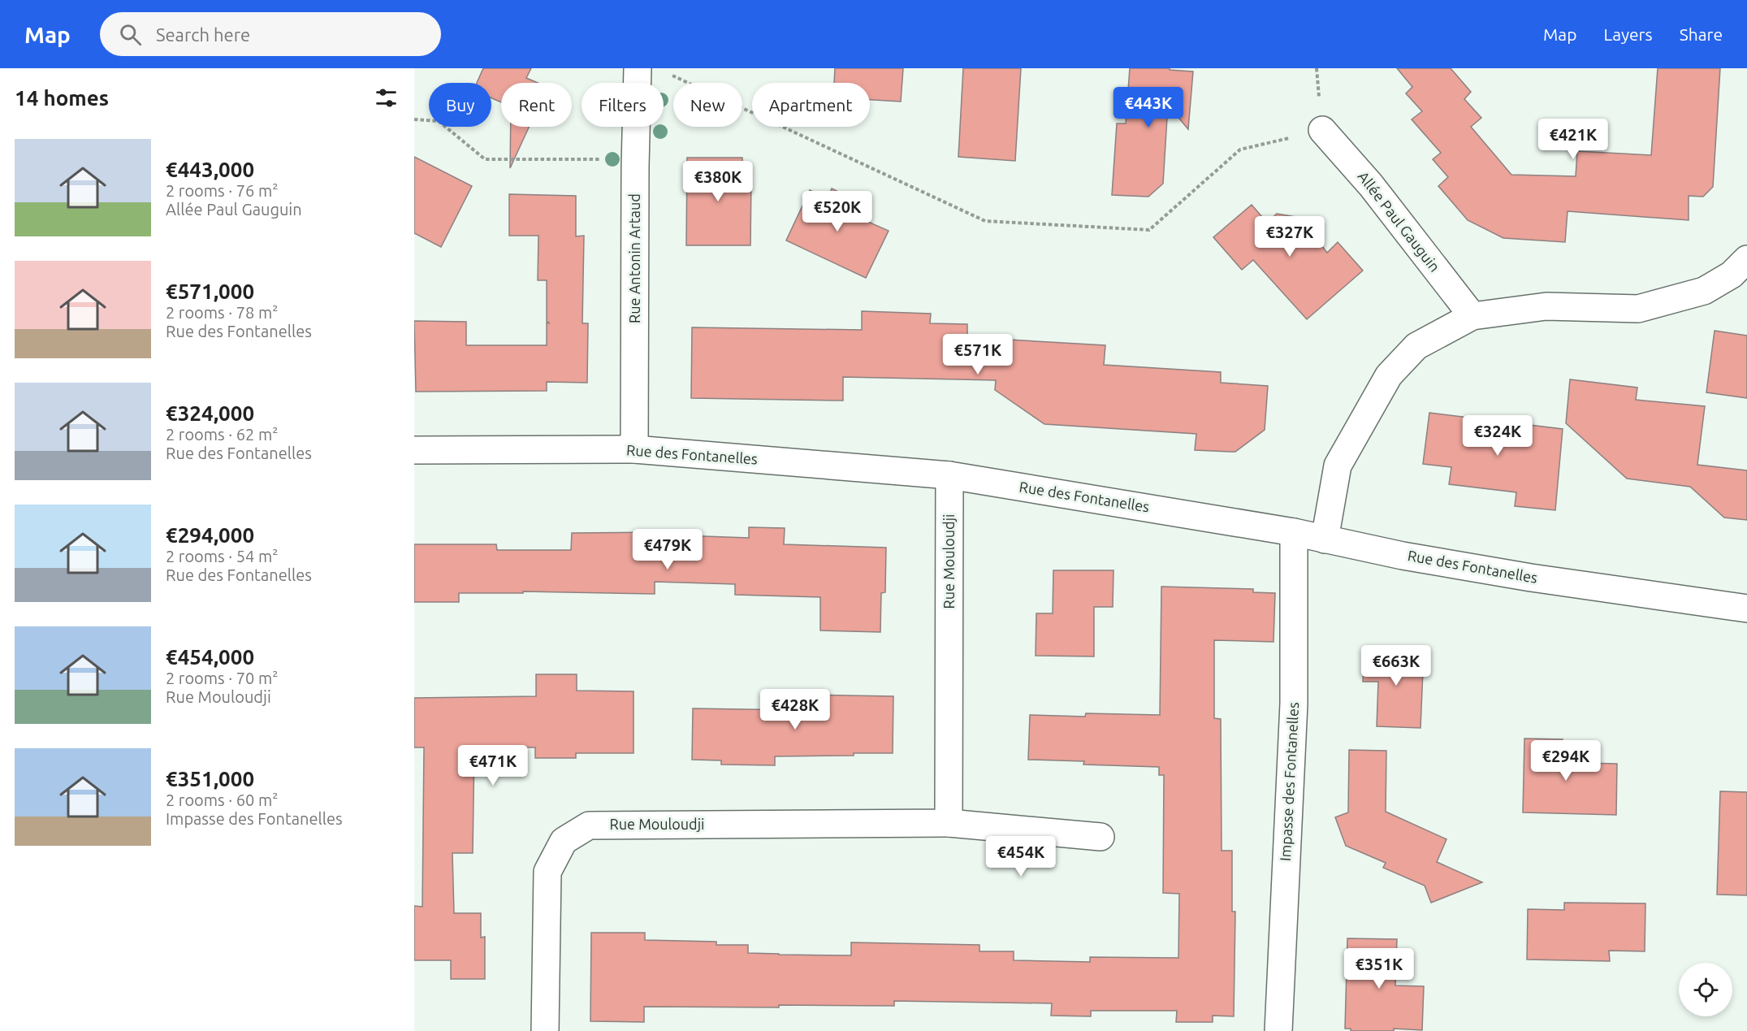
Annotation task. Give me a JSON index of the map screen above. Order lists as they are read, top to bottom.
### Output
{
  "streets": {
    "street": [
      "Allée Paul Gauguin",
      "Rue Antonin Artaud",
      "Rue des Fontanelles",
      "Rue Mouloudji",
      "Impasse des Fontanelles"
    ]
  },
  "crossings": [
    ["Rue Antonin Artaud", "Rue des Fontanelles"],
    ["Rue des Fontanelles", "Rue Mouloudji"],
    ["Rue des Fontanelles", "Impasse des Fontanelles"]
  ],
  "page": {
    "header": "Map",
    "search": "Search here",
    "nav": ["Map", "Layers", "Share"],
    "heading": "14 homes",
    "chip": [
      "Buy",
      "Rent",
      "Filters",
      "New",
      "Apartment"
    ],
    "price": [
      "€443K",
      "€421K",
      "€380K",
      "€520K",
      "€327K",
      "€571K",
      "€324K",
      "€479K",
      "€663K",
      "€428K",
      "€294K",
      "€471K",
      "€454K",
      "€351K"
    ],
    "list": [
      {
        "name": "€443,000",
        "note": "2 rooms · 76 m² · Allée Paul Gauguin"
      },
      {
        "name": "€571,000",
        "note": "2 rooms · 78 m² · Rue des Fontanelles"
      },
      {
        "name": "€324,000",
        "note": "2 rooms · 62 m² · Rue des Fontanelles"
      },
      {
        "name": "€294,000",
        "note": "2 rooms · 54 m² · Rue des Fontanelles"
      },
      {
        "name": "€454,000",
        "note": "2 rooms · 70 m² · Rue Mouloudji"
      },
      {
        "name": "€351,000",
        "note": "2 rooms · 60 m² · Impasse des Fontanelles"
      }
    ]
  }
}
